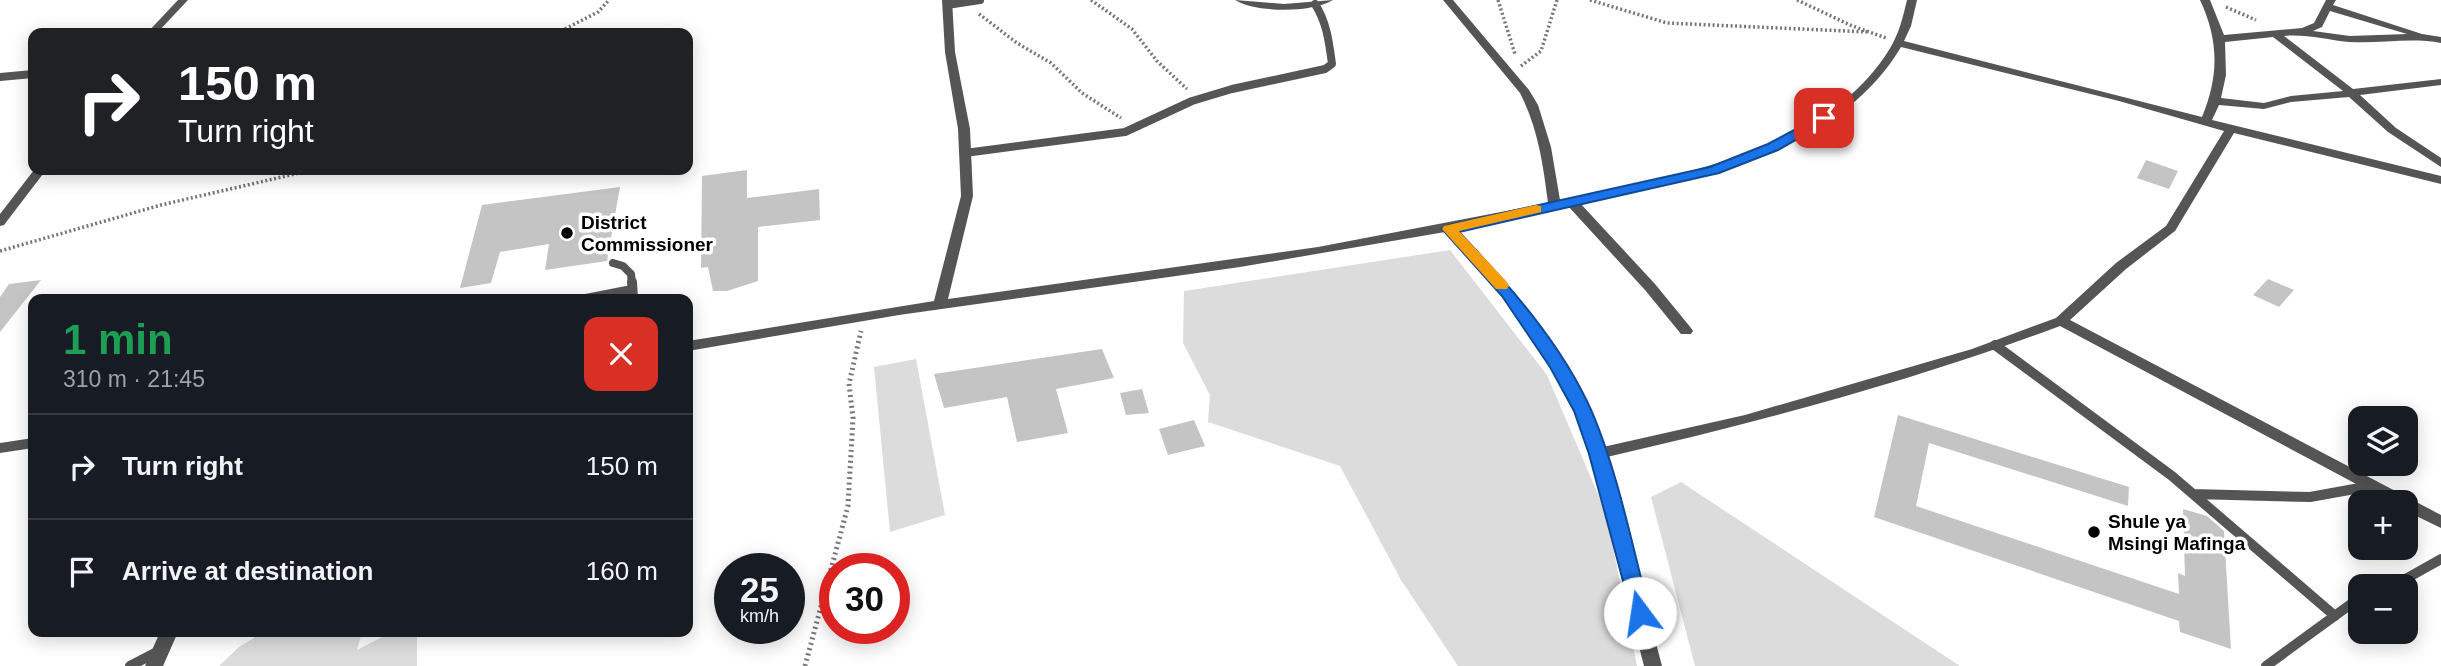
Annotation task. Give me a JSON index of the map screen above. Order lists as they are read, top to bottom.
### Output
{
  "places": ["District Commissioner", "Shule ya Msingi Mafinga"],
  "page": {
    "turn": ["150 m", "Turn right"],
    "heading": ["1 min", "310 m · 21:45"],
    "map_buttons": ["+", "−"],
    "list": [
      {
        "name": "Turn right",
        "value": "150 m"
      },
      {
        "name": "Arrive at destination",
        "value": "160 m"
      }
    ],
    "speed": "25 km/h",
    "limit": "30"
  }
}
